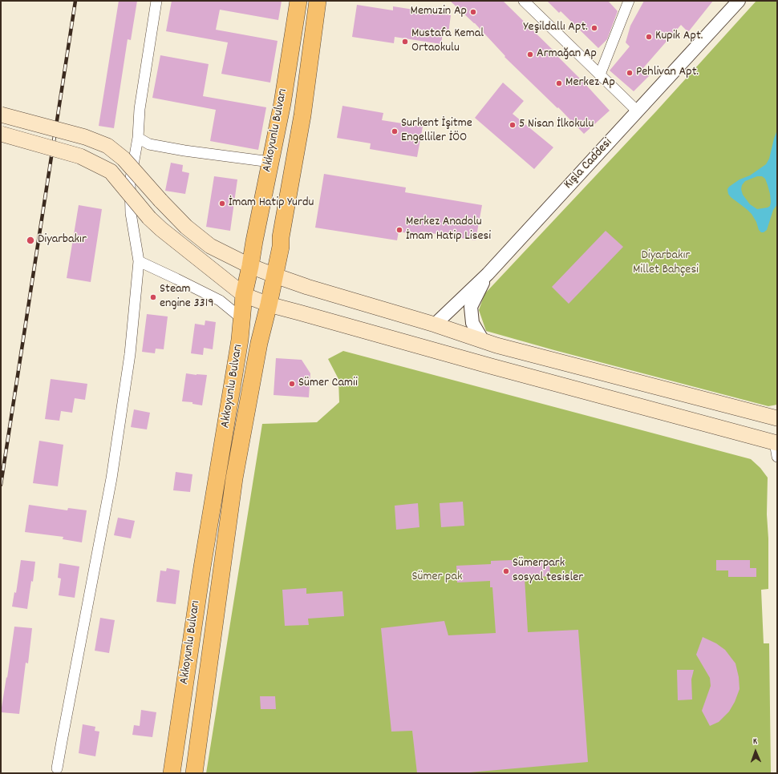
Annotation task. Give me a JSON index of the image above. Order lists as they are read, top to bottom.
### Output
{
  "streets": {
    "main road": ["Akkoyunlu Bulvarı"],
    "street": ["Kışla Caddesi"]
  },
  "parks": ["Diyarbakır Millet Bahçesi", "Sümer pak"],
  "places": [
    "Memuzin Ap",
    "Yeşildallı Apt.",
    "Kupik Apt.",
    "Mustafa Kemal Ortaokulu",
    "Armağan Ap",
    "Pehlivan Apt.",
    "Merkez Ap",
    "5 Nisan İlkokulu",
    "Surkent İşitme Engelliler İÖO",
    "İmam Hatip Yurdu",
    "Merkez Anadolu İmam Hatip Lisesi",
    "Diyarbakır",
    "Steam engine 3319",
    "Sümer Camii",
    "Sümerpark sosyal tesisler"
  ],
  "north": "top"
}
